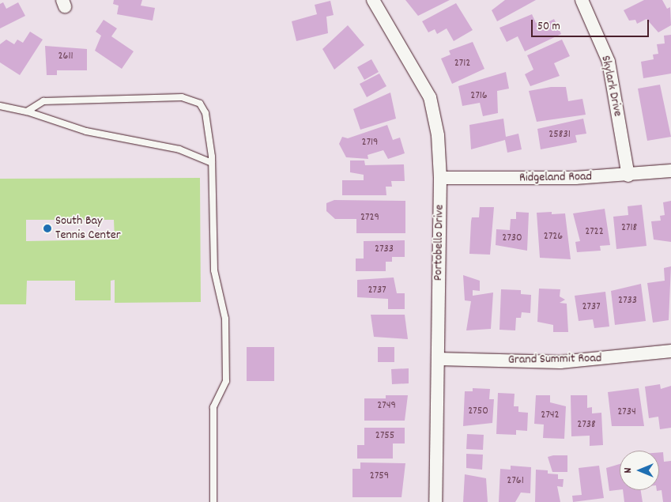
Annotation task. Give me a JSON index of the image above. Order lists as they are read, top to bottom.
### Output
{
  "streets": {
    "street": [
      "Skylark Drive",
      "Ridgeland Road",
      "Portobello Drive",
      "Grand Summit Road"
    ]
  },
  "crossings": [
    ["Skylark Drive", "Ridgeland Road"],
    ["Ridgeland Road", "Portobello Drive"],
    ["Portobello Drive", "Grand Summit Road"]
  ],
  "places": ["South Bay Tennis Center"],
  "house_numbers": [
    "2611",
    "2712",
    "2716",
    "25831",
    "2719",
    "2729",
    "2718",
    "2722",
    "2726",
    "2730",
    "2733",
    "2737",
    "2733",
    "2737",
    "2749",
    "2750",
    "2734",
    "2742",
    "2738",
    "2755",
    "2759",
    "2761"
  ],
  "scale_bar": "50 m",
  "north": "left"
}
